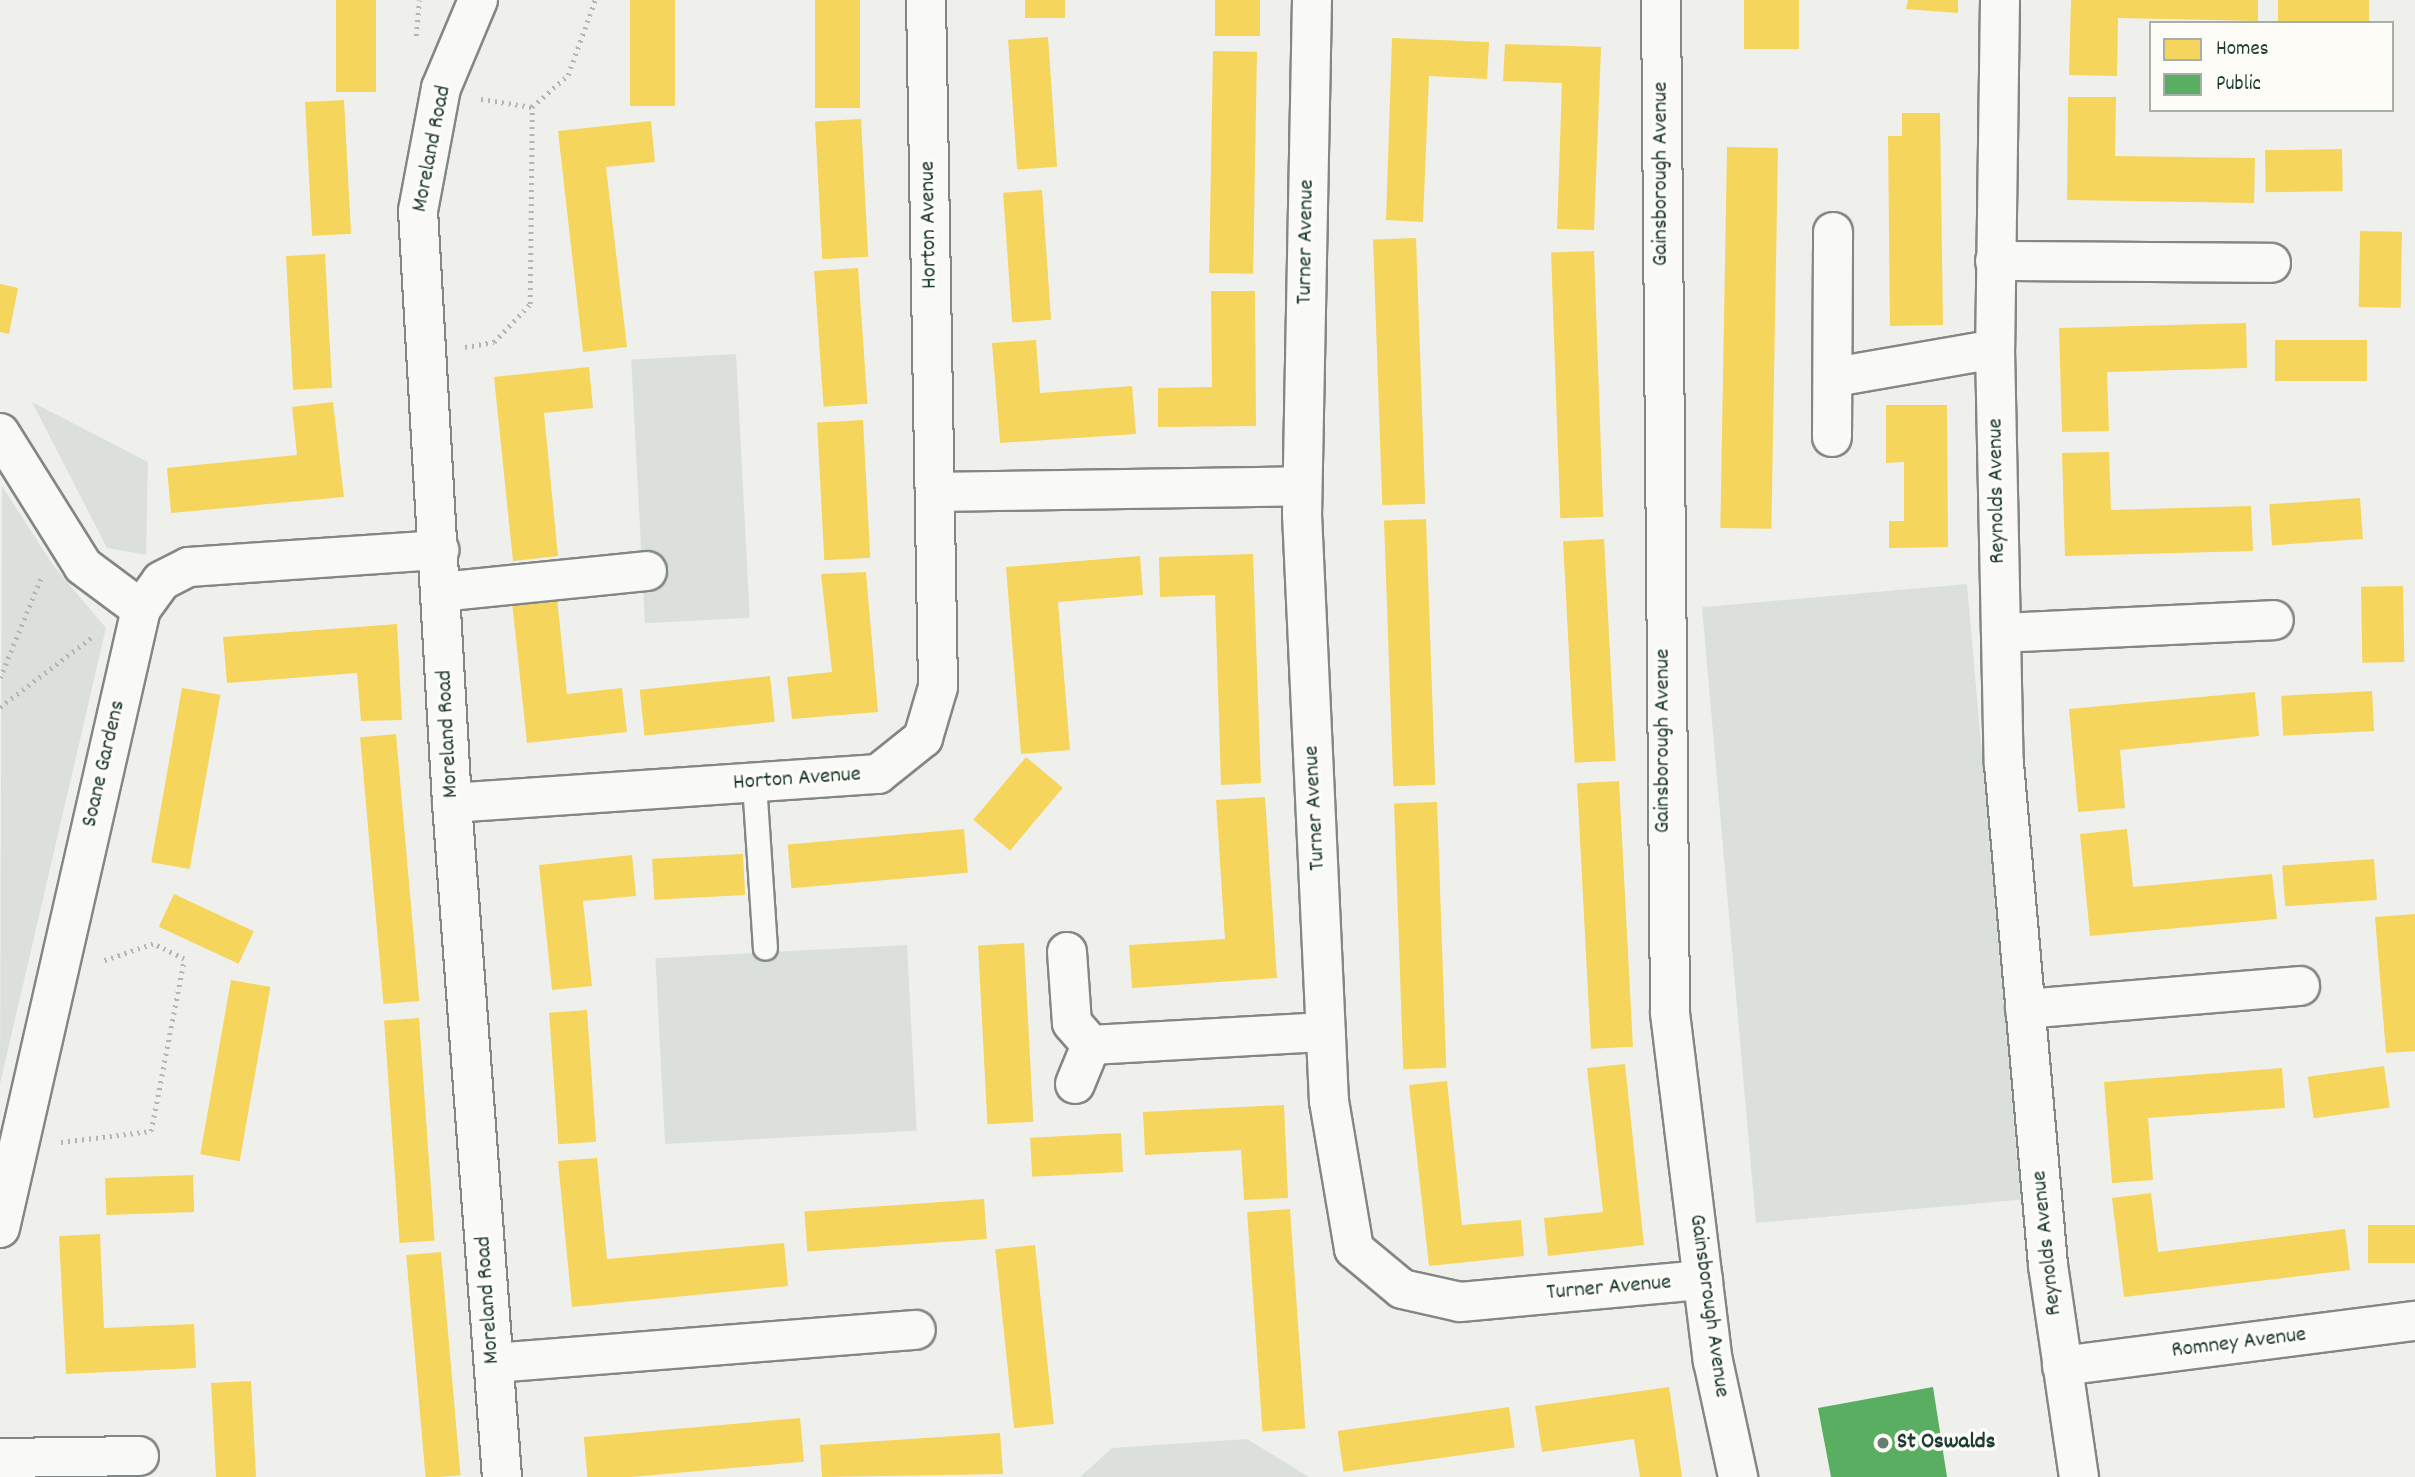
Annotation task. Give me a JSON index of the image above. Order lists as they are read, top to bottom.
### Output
{
  "streets": {
    "street": [
      "Moreland Road",
      "Gainsborough Avenue",
      "Horton Avenue",
      "Turner Avenue",
      "Reynolds Avenue",
      "Soane Gardens",
      "Romney Avenue"
    ]
  },
  "crossings": [
    ["Moreland Road", "Horton Avenue"],
    ["Moreland Road", "Soane Gardens"],
    ["Gainsborough Avenue", "Turner Avenue"],
    ["Reynolds Avenue", "Romney Avenue"]
  ],
  "places": ["St Oswalds"],
  "legend": ["Homes", "Public"]
}
